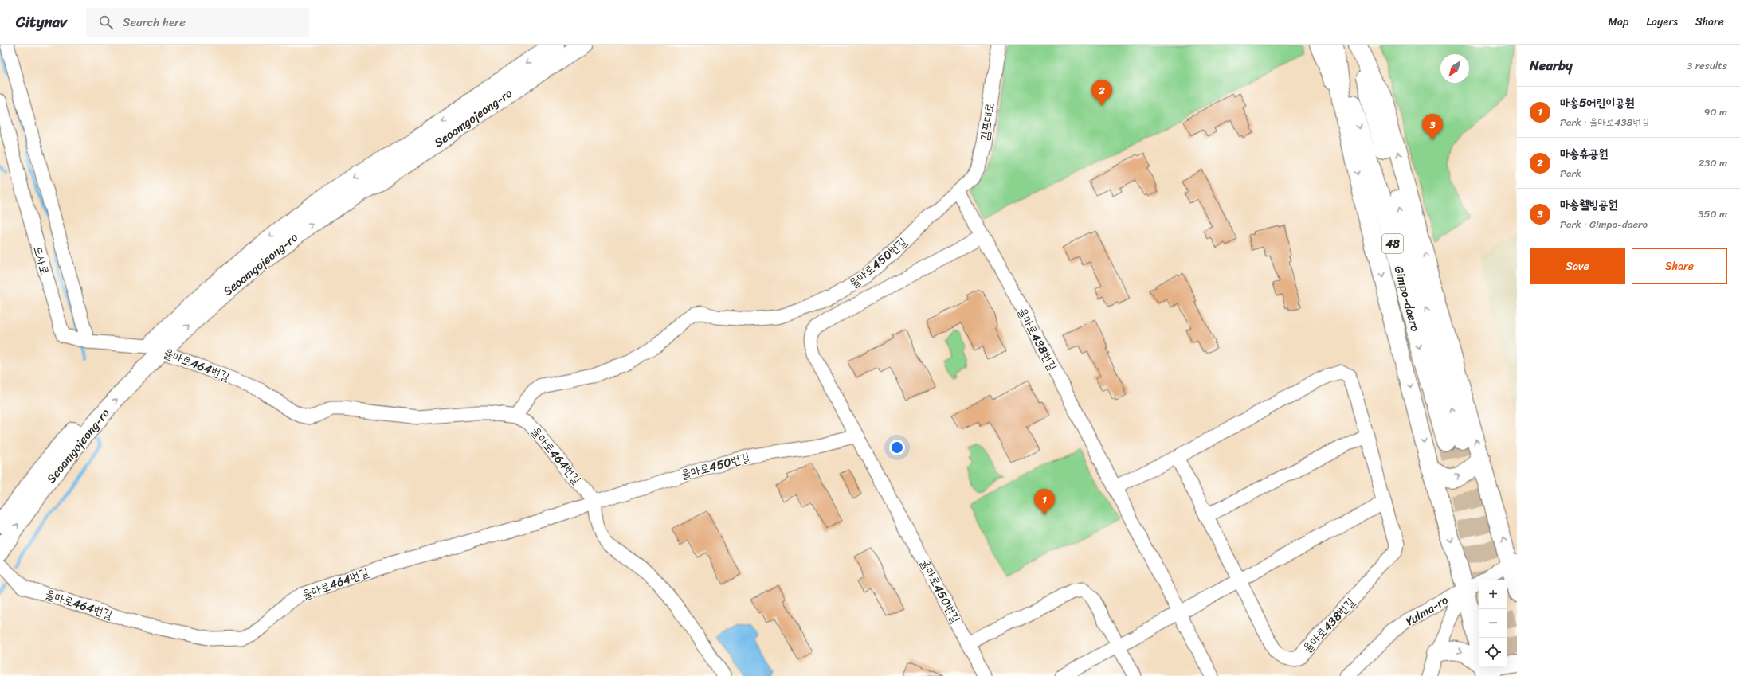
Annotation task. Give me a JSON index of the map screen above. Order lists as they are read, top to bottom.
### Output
{
  "streets": {
    "main road": ["Seoamgojeong-ro", "48", "Gimpo-daero"],
    "street": [
      "김포대로",
      "도사로",
      "율마로450번길",
      "율마로438번길",
      "율마로464번길",
      "Yulma-ro"
    ]
  },
  "crossings": [
    ["Seoamgojeong-ro", "도사로"],
    ["Seoamgojeong-ro", "율마로464번길"],
    ["김포대로", "율마로450번길"],
    ["김포대로", "율마로438번길"],
    ["도사로", "율마로464번길"],
    ["율마로450번길", "율마로438번길"],
    ["율마로450번길", "율마로464번길"]
  ],
  "north": "bottom left",
  "page": {
    "header": "Citynav",
    "search": "Search here",
    "nav": ["Map", "Layers", "Share"],
    "heading": ["Nearby", "3 results"],
    "pins": ["2", "3", "1"],
    "list": [
      {
        "mark": "1",
        "name": "마송5어린이공원",
        "note": "Park · 율마로438번길",
        "value": "90 m"
      },
      {
        "mark": "2",
        "name": "마송휴공원",
        "note": "Park",
        "value": "230 m"
      },
      {
        "mark": "3",
        "name": "마송웰빙공원",
        "note": "Park · Gimpo-daero",
        "value": "350 m"
      }
    ],
    "buttons": ["Save", "Share"],
    "map_buttons": ["+", "−"]
  }
}
